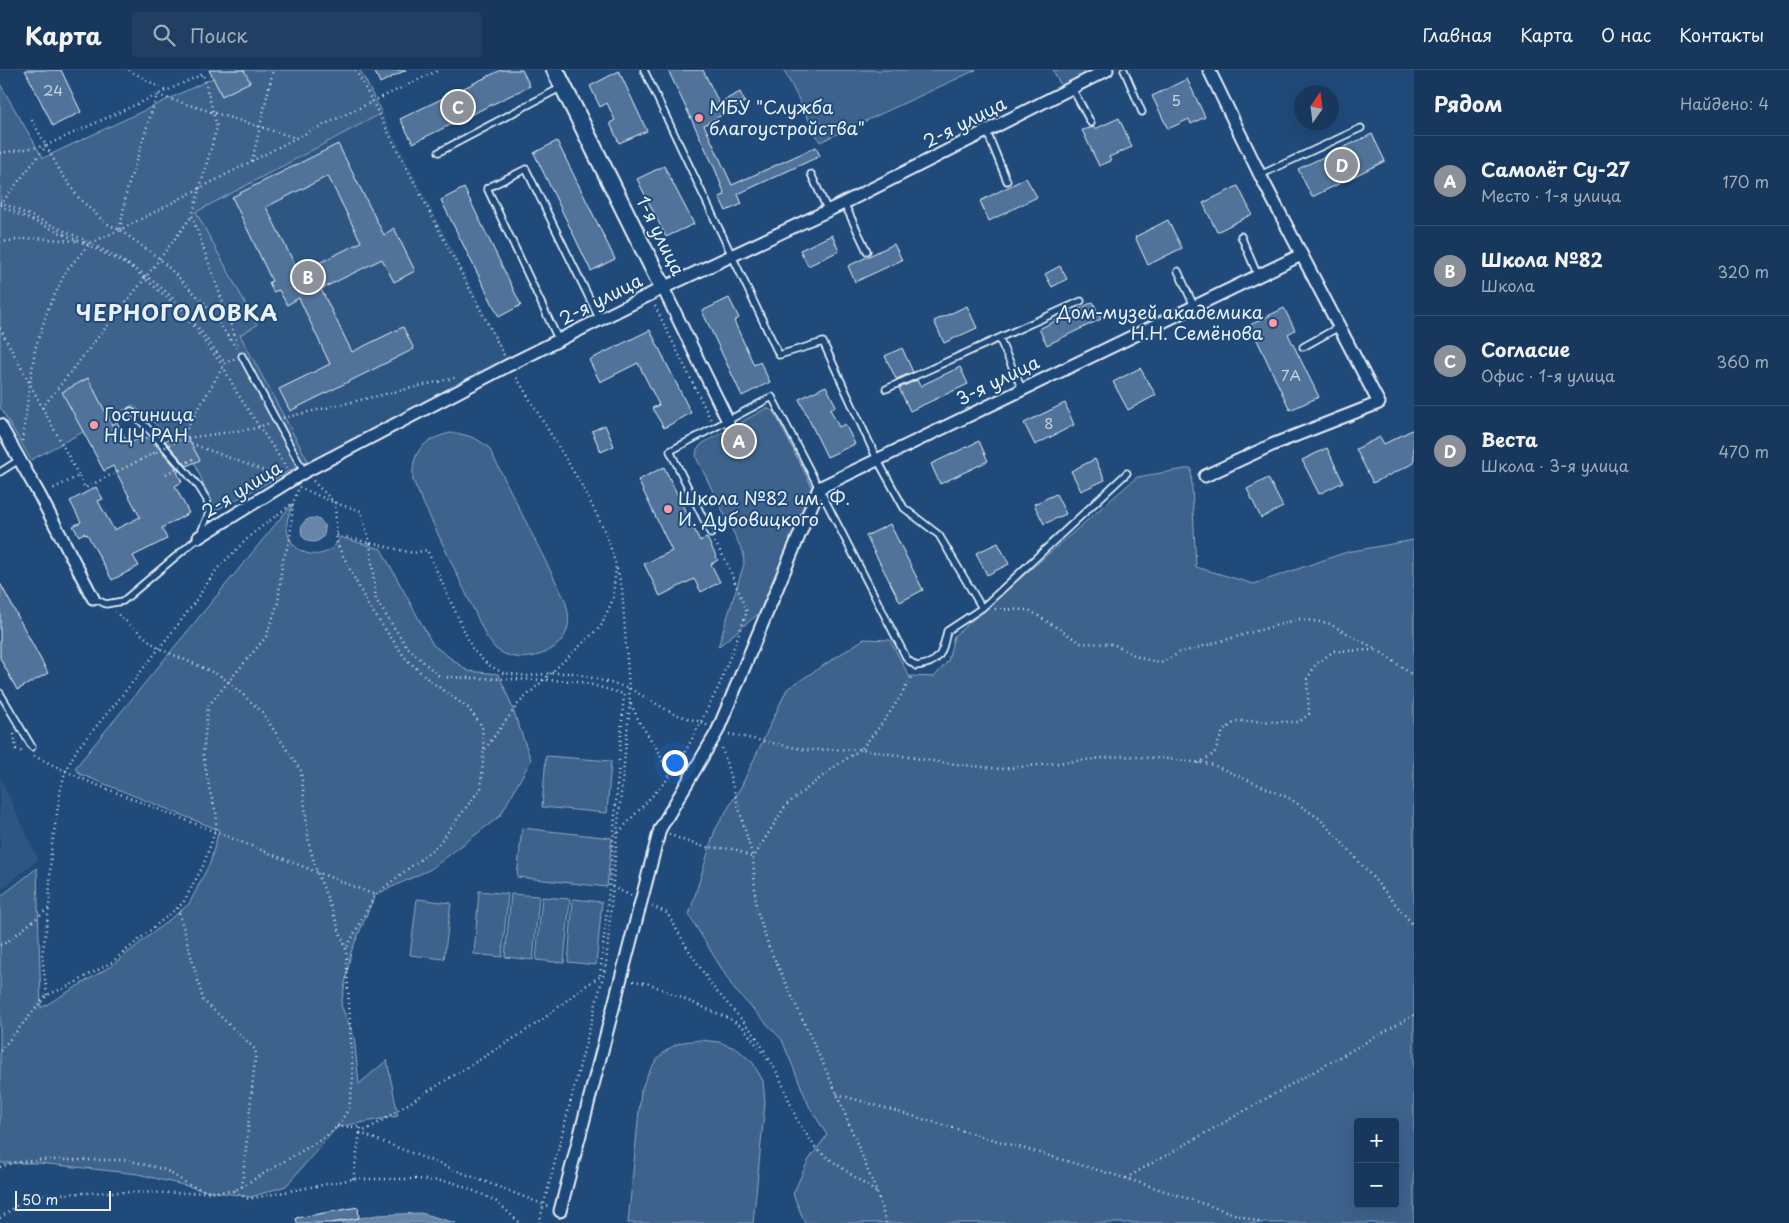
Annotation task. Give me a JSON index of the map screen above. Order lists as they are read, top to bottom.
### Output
{
  "streets": {
    "street": ["2-я улица", "1-я улица", "3-я улица"]
  },
  "crossings": [
    ["2-я улица", "1-я улица"]
  ],
  "districts": ["ЧЕРНОГОЛОВКА"],
  "places": [
    "МБУ \"Служба благоустройства\"",
    "Дом-музей академика Н.Н. Семёнова",
    "Гостиница НЦЧ РАН",
    "Школа №82 им. Ф. И. Дубовицкого"
  ],
  "house_numbers": [
    "24",
    "5",
    "7А",
    "8"
  ],
  "scale_bar": "50 m",
  "north": "top",
  "page": {
    "header": "Карта",
    "search": "Поиск",
    "nav": [
      "Главная",
      "Карта",
      "О нас",
      "Контакты"
    ],
    "heading": ["Рядом", "Найдено: 4"],
    "pins": [
      "C",
      "D",
      "B",
      "A"
    ],
    "list": [
      {
        "mark": "A",
        "name": "Самолёт Су-27",
        "note": "Место · 1-я улица",
        "value": "170 m"
      },
      {
        "mark": "B",
        "name": "Школа №82",
        "note": "Школа",
        "value": "320 m"
      },
      {
        "mark": "C",
        "name": "Согласие",
        "note": "Офис · 1-я улица",
        "value": "360 m"
      },
      {
        "mark": "D",
        "name": "Веста",
        "note": "Школа · 3-я улица",
        "value": "470 m"
      }
    ],
    "map_buttons": ["+", "−"],
    "scale": "50 m"
  }
}
